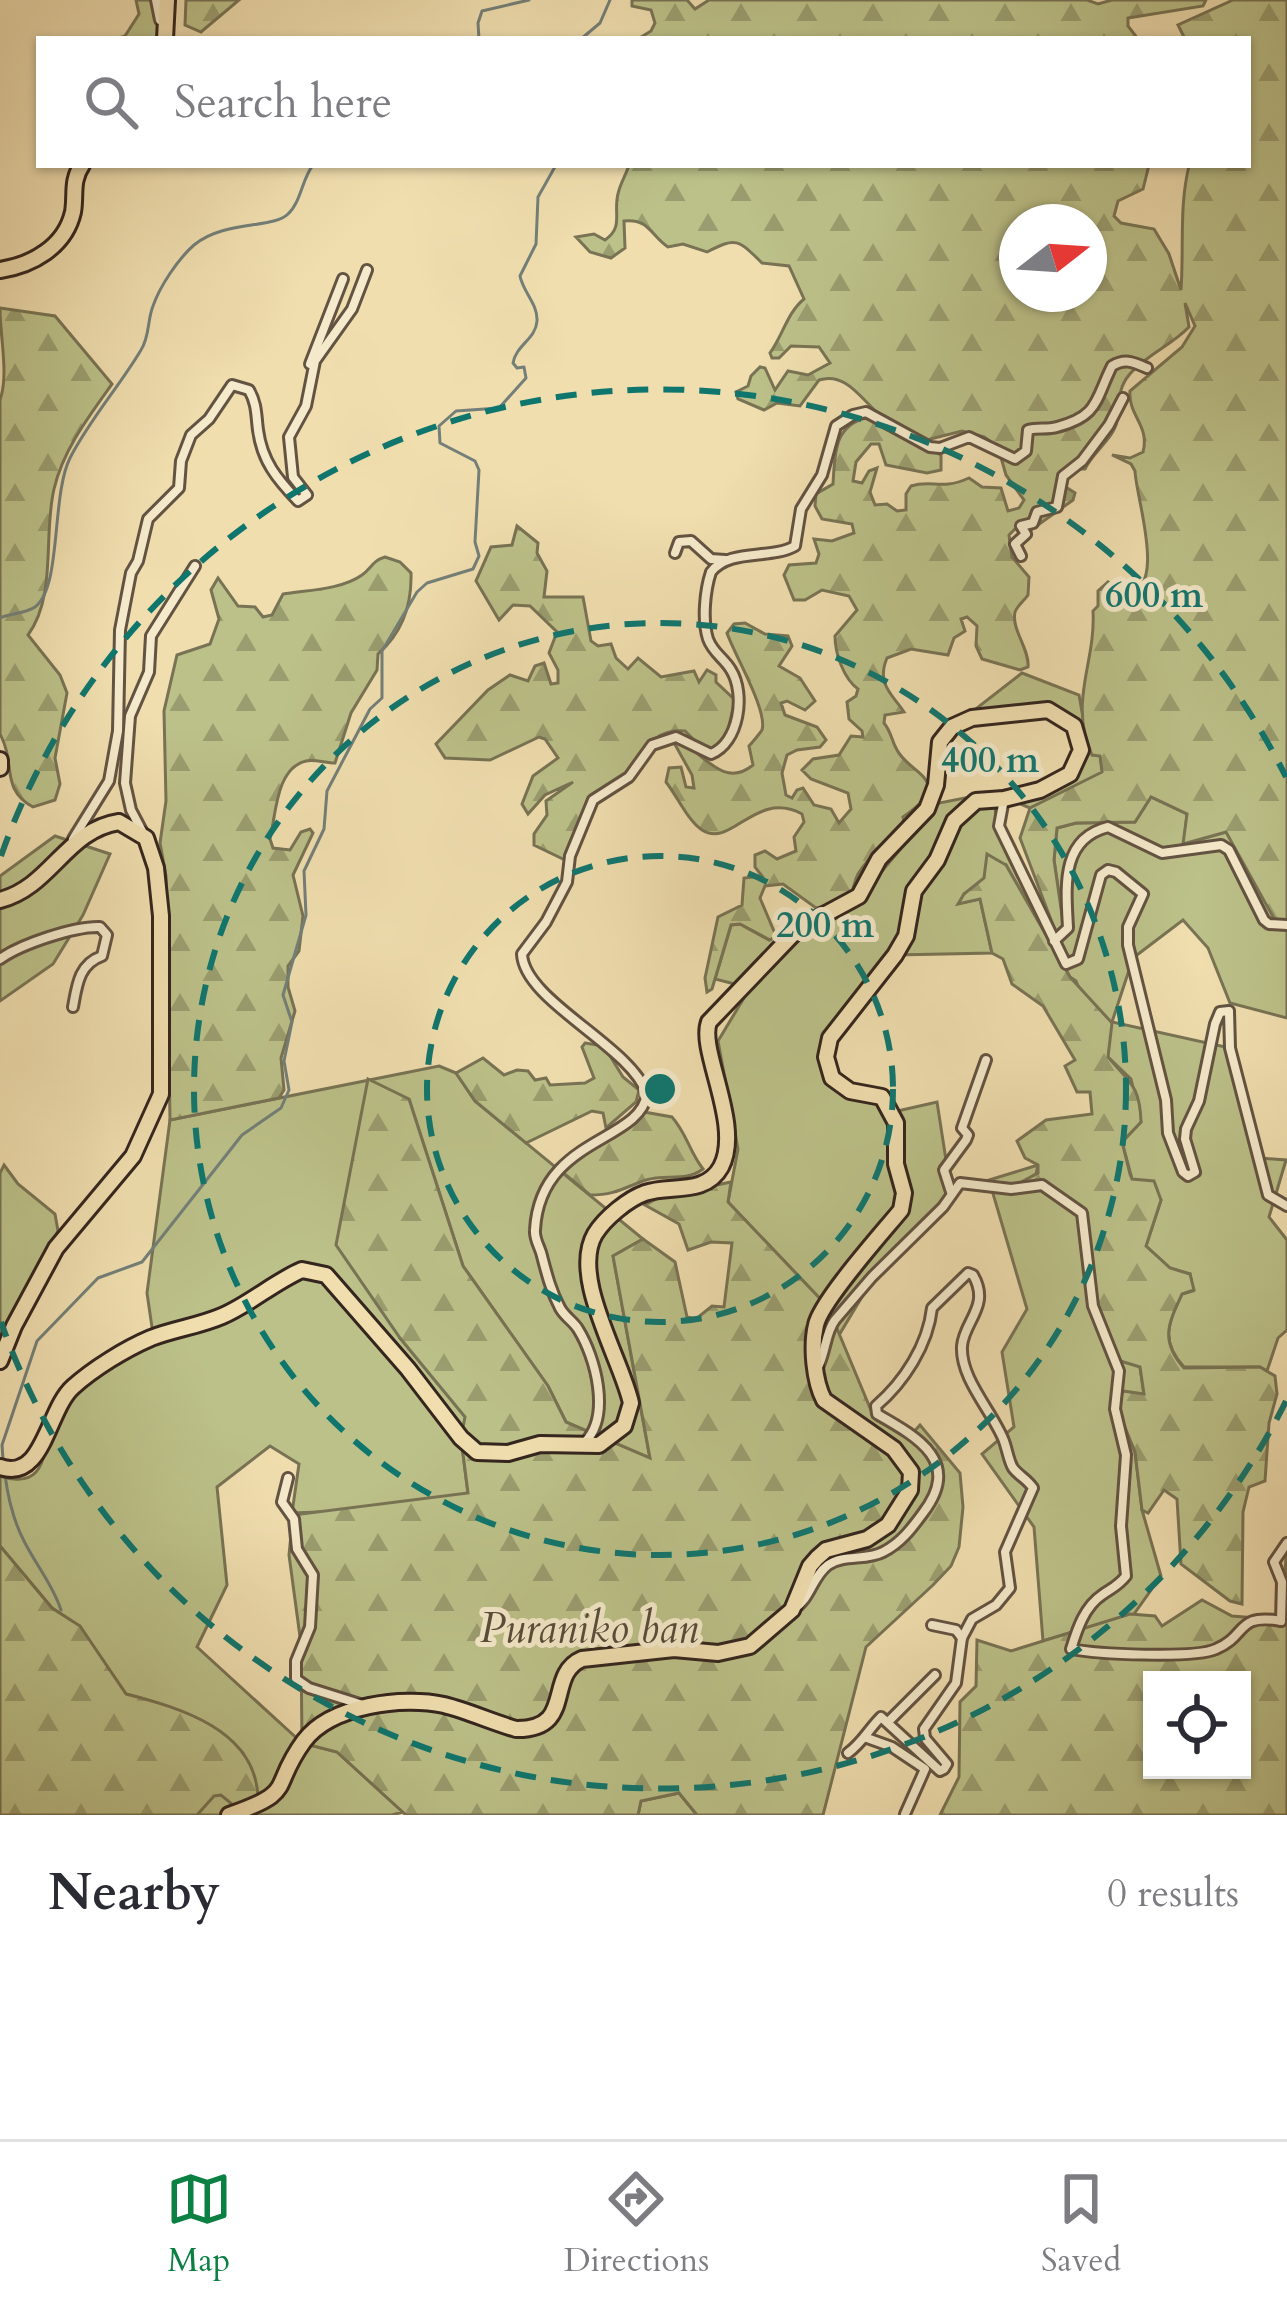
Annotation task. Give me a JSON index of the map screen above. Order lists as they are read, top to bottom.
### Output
{
  "parks": ["Puraniko ban"],
  "north": "right",
  "page": {
    "search": "Search here",
    "heading": ["Nearby", "0 results"],
    "nav": ["Map", "Directions", "Saved"]
  },
  "rings": ["600 m", "400 m", "200 m"]
}
